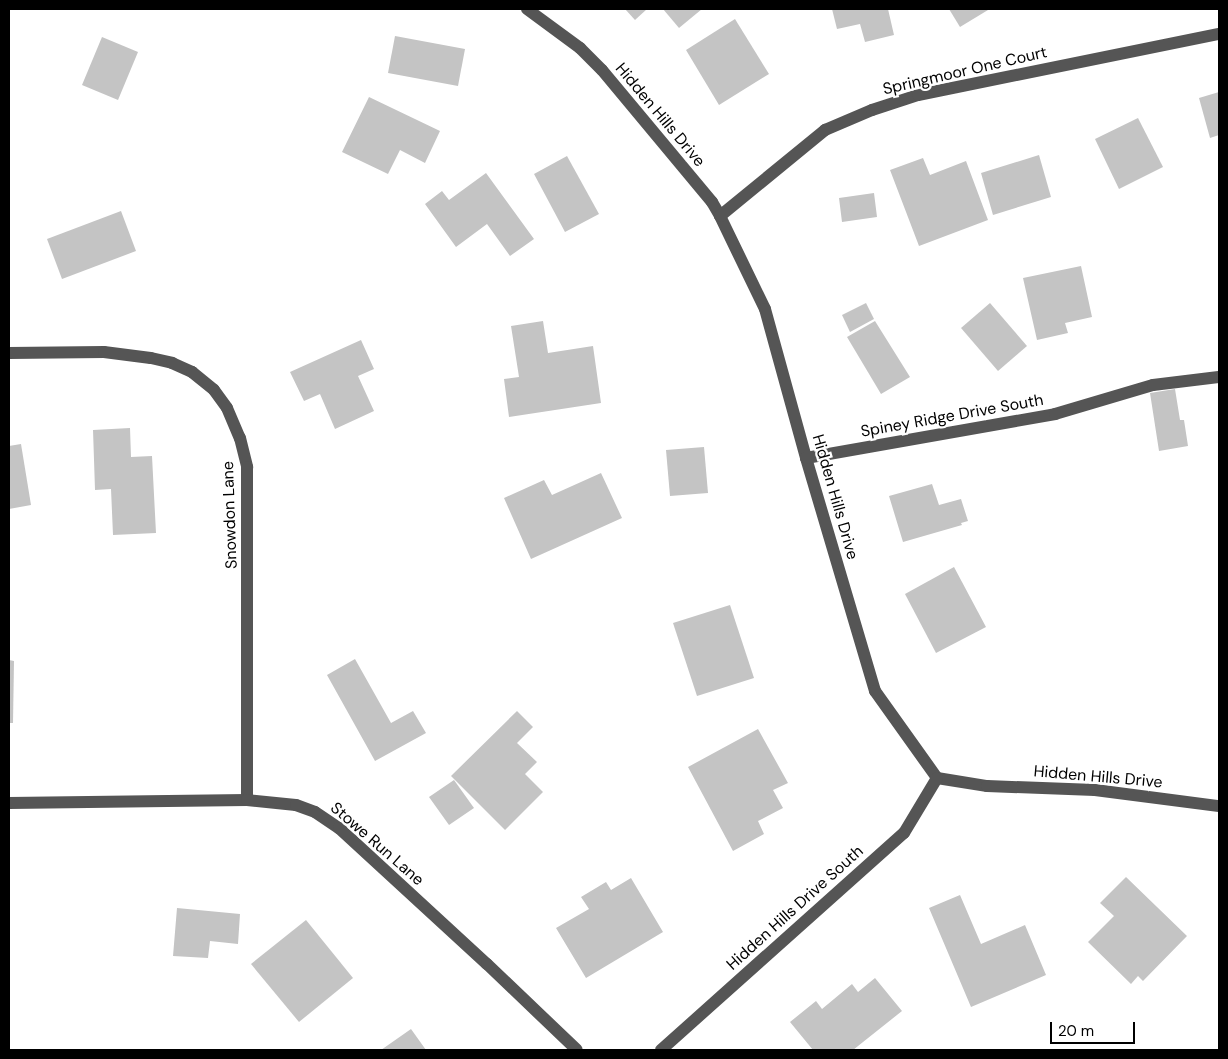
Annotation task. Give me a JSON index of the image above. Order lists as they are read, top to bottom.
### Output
{
  "streets": {
    "street": [
      "Springmoor One Court",
      "Hidden Hills Drive",
      "Spiney Ridge Drive South",
      "Snowdon Lane",
      "Stowe Run Lane",
      "Hidden Hills Drive South"
    ]
  },
  "crossings": [
    ["Springmoor One Court", "Hidden Hills Drive"],
    ["Hidden Hills Drive", "Spiney Ridge Drive South"],
    ["Hidden Hills Drive", "Hidden Hills Drive South"],
    ["Snowdon Lane", "Stowe Run Lane"]
  ],
  "scale_bar": "20 m"
}
